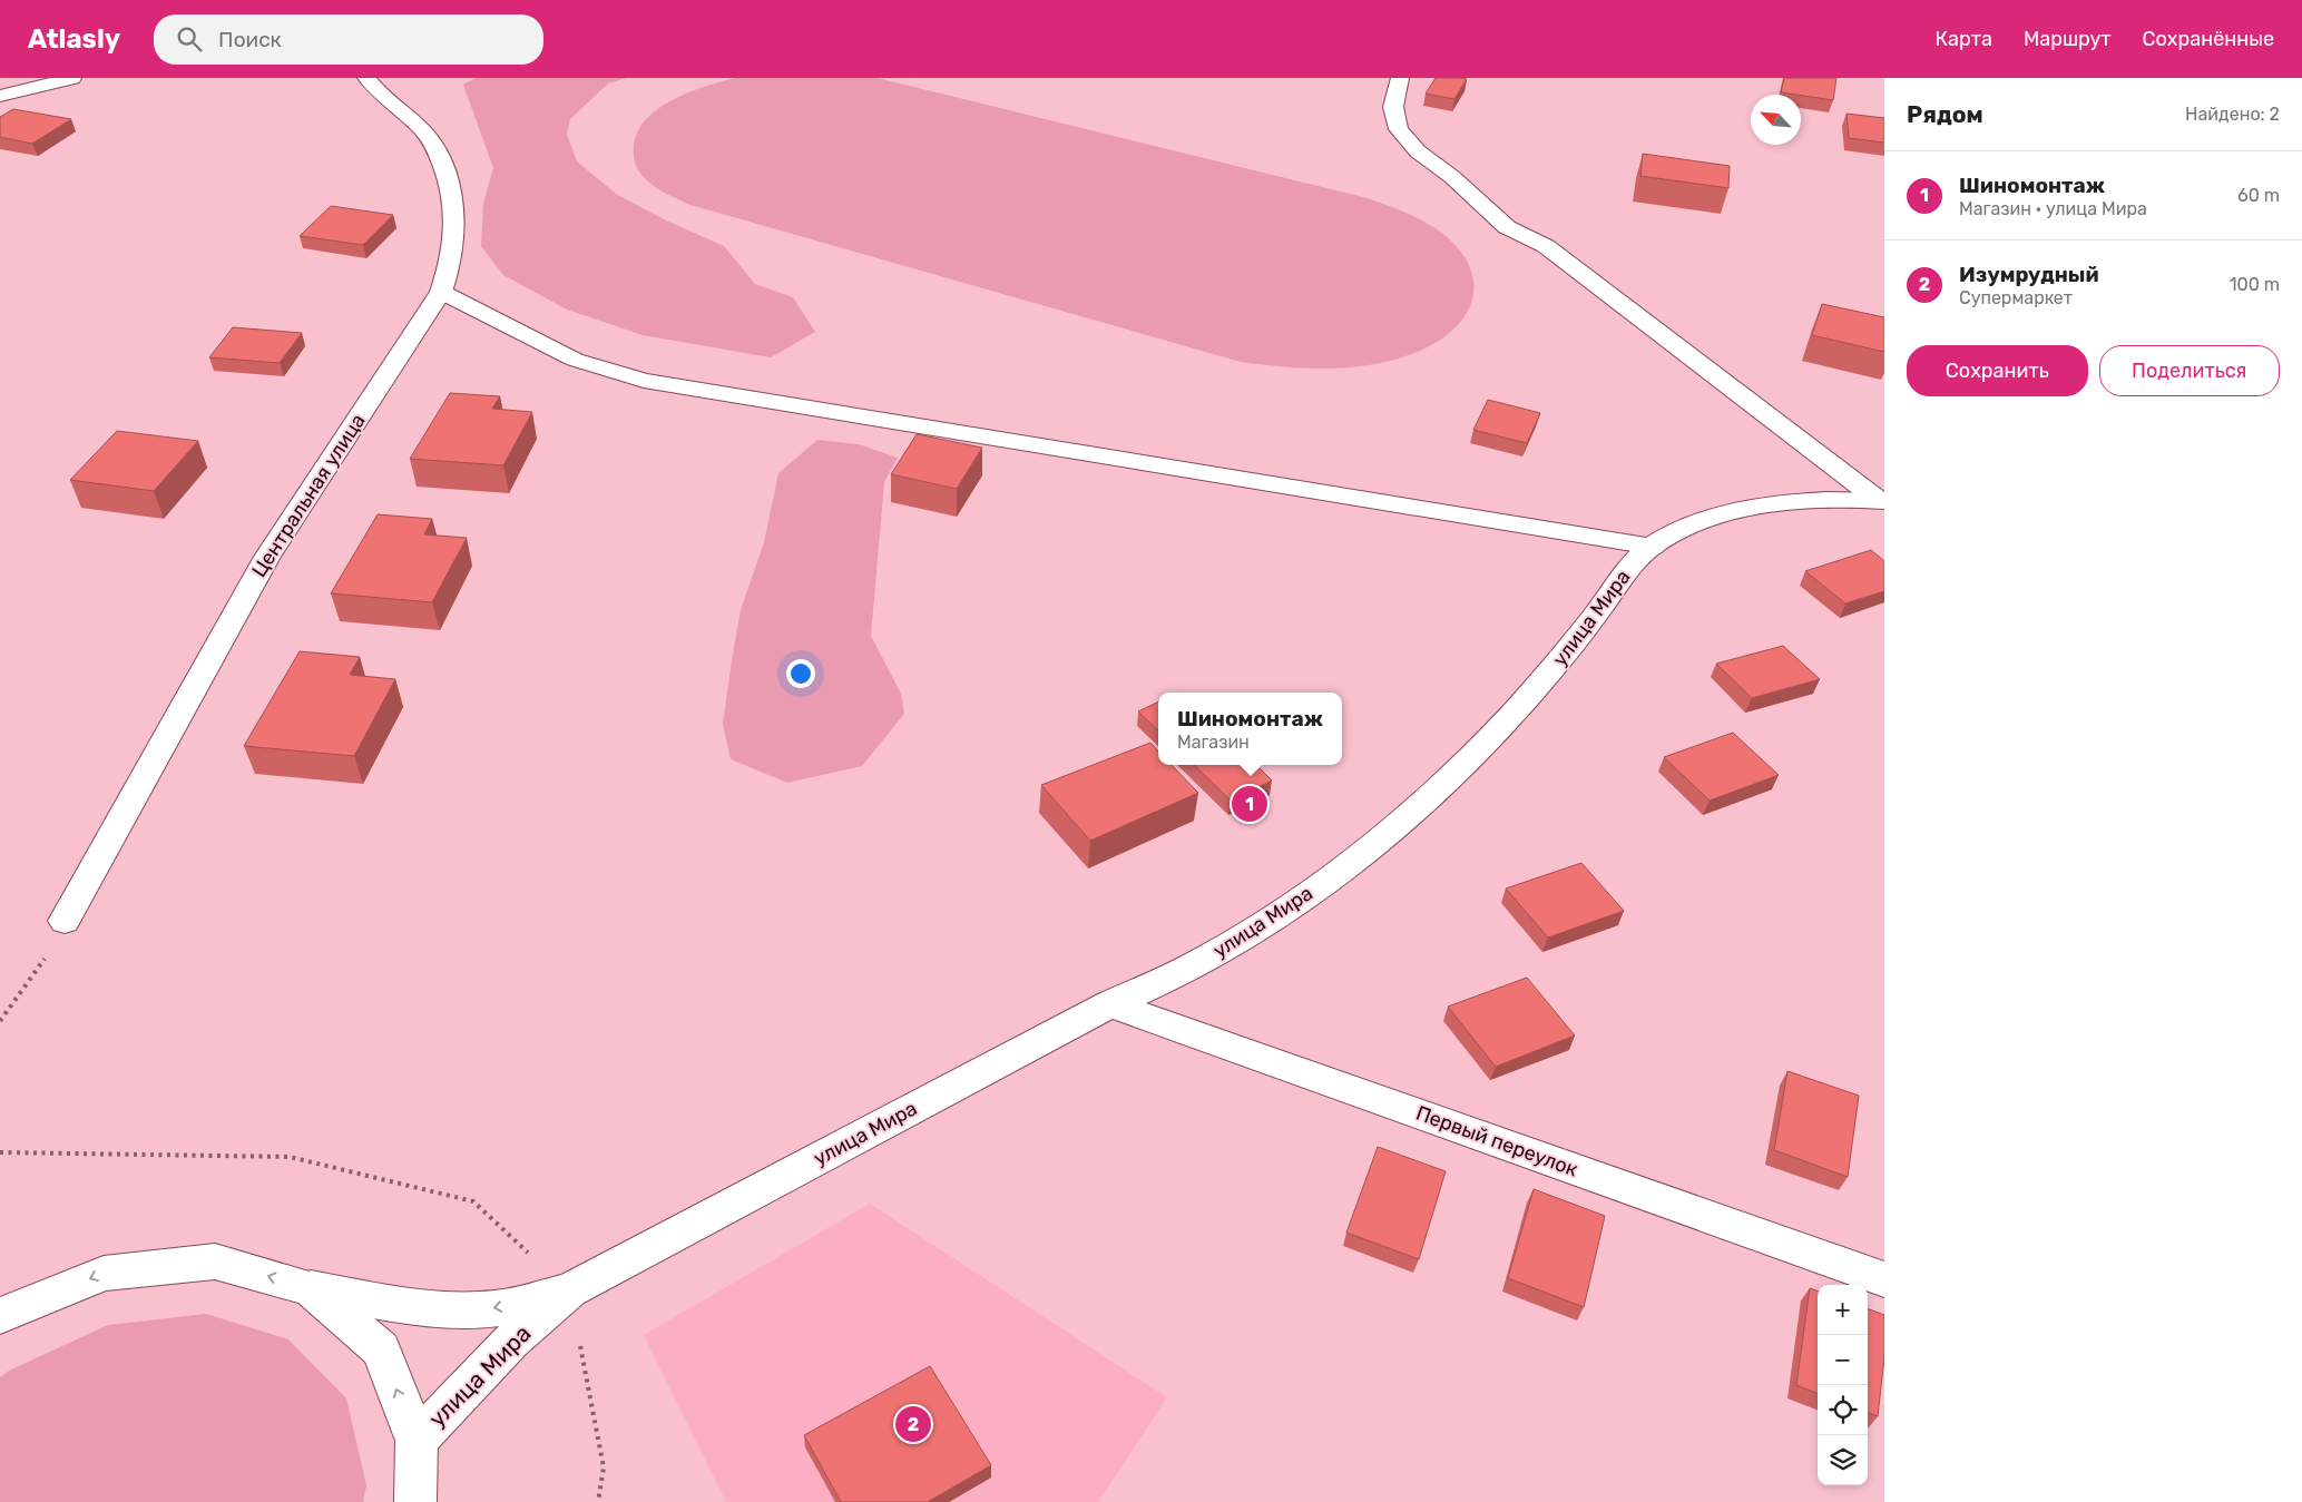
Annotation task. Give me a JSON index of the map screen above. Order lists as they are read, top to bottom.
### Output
{
  "streets": {
    "street": ["Центральная улица", "улица Мира", "Первый переулок"]
  },
  "crossings": [
    ["улица Мира", "Первый переулок"]
  ],
  "north": "top left",
  "page": {
    "header": "Atlasly",
    "search": "Поиск",
    "nav": ["Карта", "Маршрут", "Сохранённые"],
    "heading": ["Рядом", "Найдено: 2"],
    "list": [
      {
        "mark": "1",
        "name": "Шиномонтаж",
        "note": "Магазин · улица Мира",
        "value": "60 m"
      },
      {
        "mark": "2",
        "name": "Изумрудный",
        "note": "Супермаркет",
        "value": "100 m"
      }
    ],
    "buttons": ["Сохранить", "Поделиться"],
    "popup": ["Шиномонтаж", "Магазин"],
    "pins": ["1", "2"],
    "map_buttons": ["+", "−"]
  }
}
